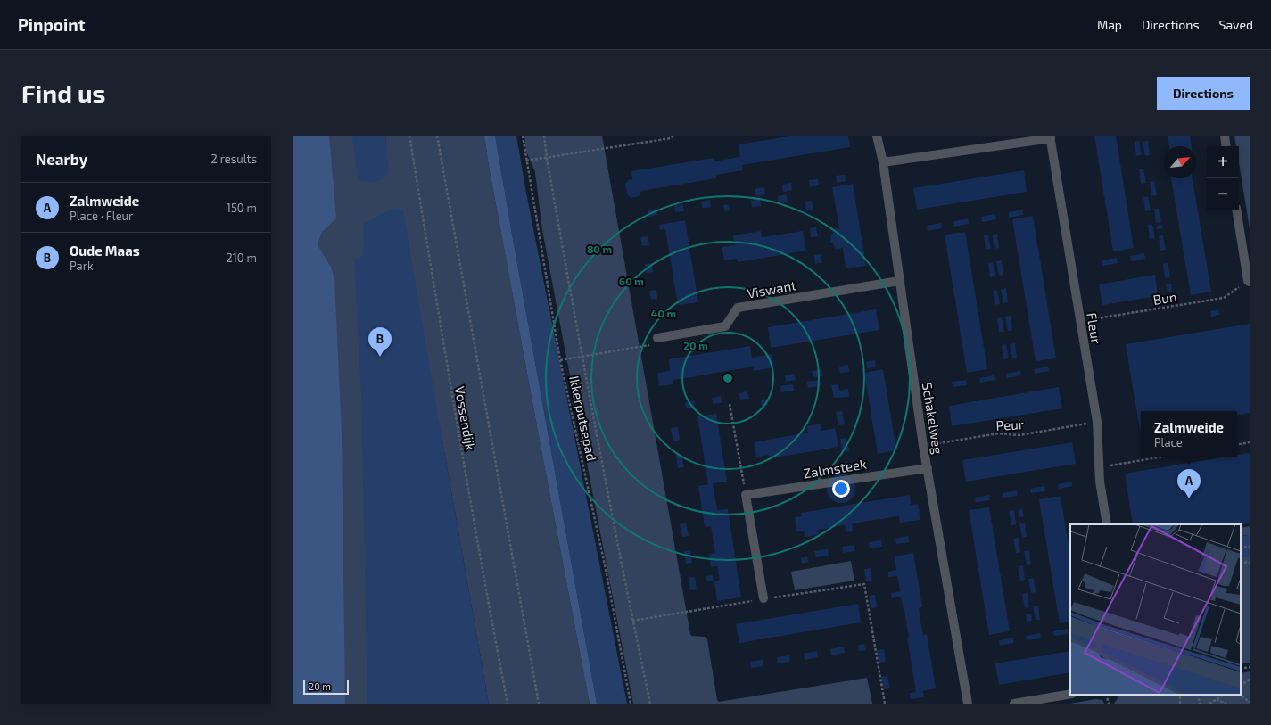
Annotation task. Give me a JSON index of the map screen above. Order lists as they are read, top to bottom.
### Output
{
  "streets": {
    "street": [
      "Viswant",
      "Fleur",
      "Schakelweg",
      "Zalmsteek"
    ],
    "path": [
      "Bun",
      "Vossendijk",
      "Ikkerputsepad",
      "Peur"
    ]
  },
  "crossings": [
    ["Viswant", "Schakelweg"],
    ["Bun", "Fleur"],
    ["Fleur", "Peur"],
    ["Schakelweg", "Peur"],
    ["Schakelweg", "Zalmsteek"]
  ],
  "scale_bar": "20 m",
  "north": "top right",
  "page": {
    "header": "Pinpoint",
    "nav": ["Map", "Directions", "Saved"],
    "buttons": "Directions",
    "title": "Find us",
    "heading": ["Nearby", "2 results"],
    "map_buttons": ["+", "−"],
    "list": [
      {
        "mark": "A",
        "name": "Zalmweide",
        "note": "Place · Fleur",
        "value": "150 m"
      },
      {
        "mark": "B",
        "name": "Oude Maas",
        "note": "Park",
        "value": "210 m"
      }
    ],
    "pins": ["B", "A"],
    "popup": ["Zalmweide", "Place"],
    "scale": "20 m"
  },
  "rings": [
    "80 m",
    "60 m",
    "40 m",
    "20 m"
  ]
}
